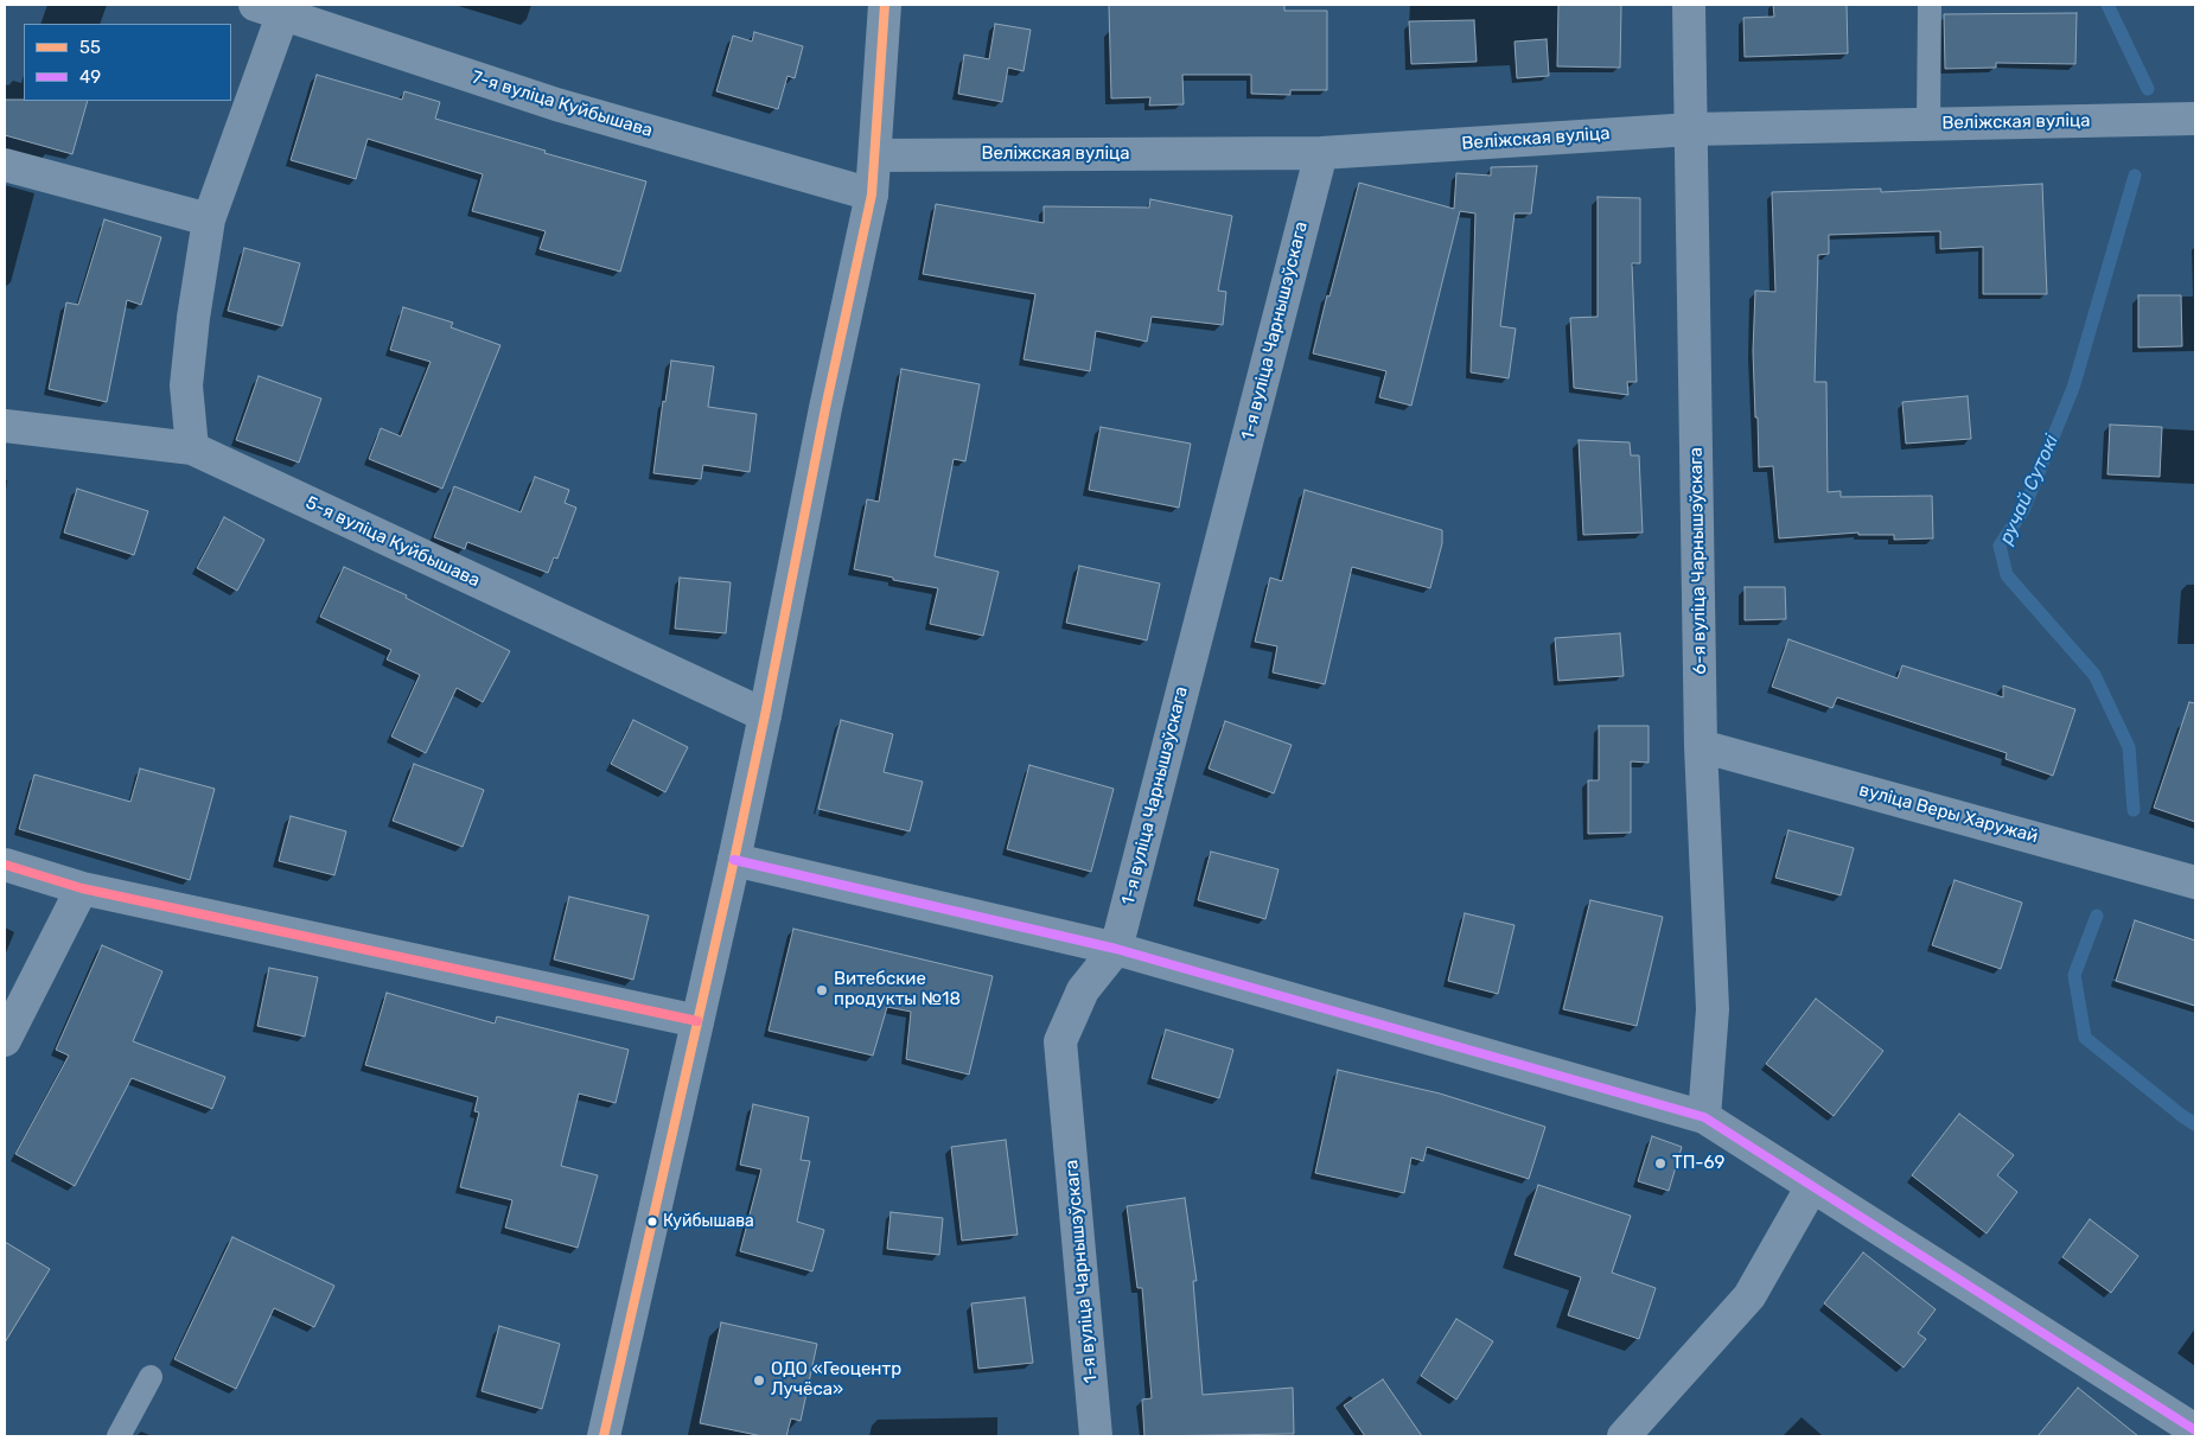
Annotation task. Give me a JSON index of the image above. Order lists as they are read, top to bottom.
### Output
{
  "streets": {
    "street": [
      "7-я вуліца Куйбышава",
      "Веліжская вуліца",
      "1-я вуліца Чарнышэўскага",
      "5-я вуліца Куйбышава",
      "6-я вуліца Чарнышэўскага",
      "вуліца Веры Харужай"
    ]
  },
  "crossings": [
    ["Веліжская вуліца", "1-я вуліца Чарнышэўскага"],
    ["Веліжская вуліца", "6-я вуліца Чарнышэўскага"],
    ["6-я вуліца Чарнышэўскага", "вуліца Веры Харужай"]
  ],
  "water": ["ручай Сутокі"],
  "places": [
    "Витебские продукты №18",
    "ТП-69",
    "Куйбышава",
    "ОДО «Геоцентр Лучёса»"
  ],
  "lines": ["transit line 55", "transit line 49"],
  "legend": ["55", "49"]
}
